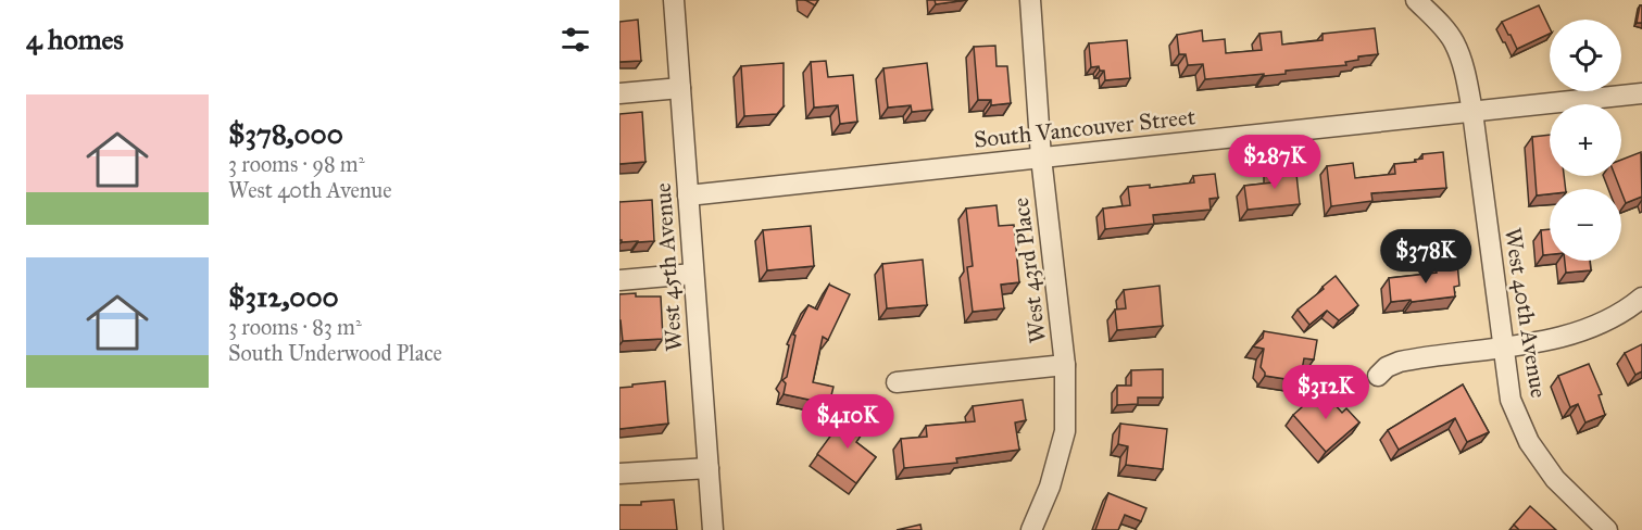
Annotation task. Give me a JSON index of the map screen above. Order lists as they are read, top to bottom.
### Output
{
  "streets": {
    "street": [
      "South Vancouver Street",
      "West 45th Avenue",
      "West 43rd Place",
      "West 40th Avenue"
    ]
  },
  "crossings": [
    ["South Vancouver Street", "West 45th Avenue"],
    ["South Vancouver Street", "West 43rd Place"],
    ["South Vancouver Street", "West 40th Avenue"]
  ],
  "page": {
    "heading": "4 homes",
    "map_buttons": ["+", "−"],
    "list": [
      {
        "name": "$378,000",
        "note": "3 rooms · 98 m² · West 40th Avenue"
      },
      {
        "name": "$312,000",
        "note": "3 rooms · 83 m² · South Underwood Place"
      }
    ],
    "price": [
      "$287K",
      "$378K",
      "$312K",
      "$410K"
    ]
  }
}
